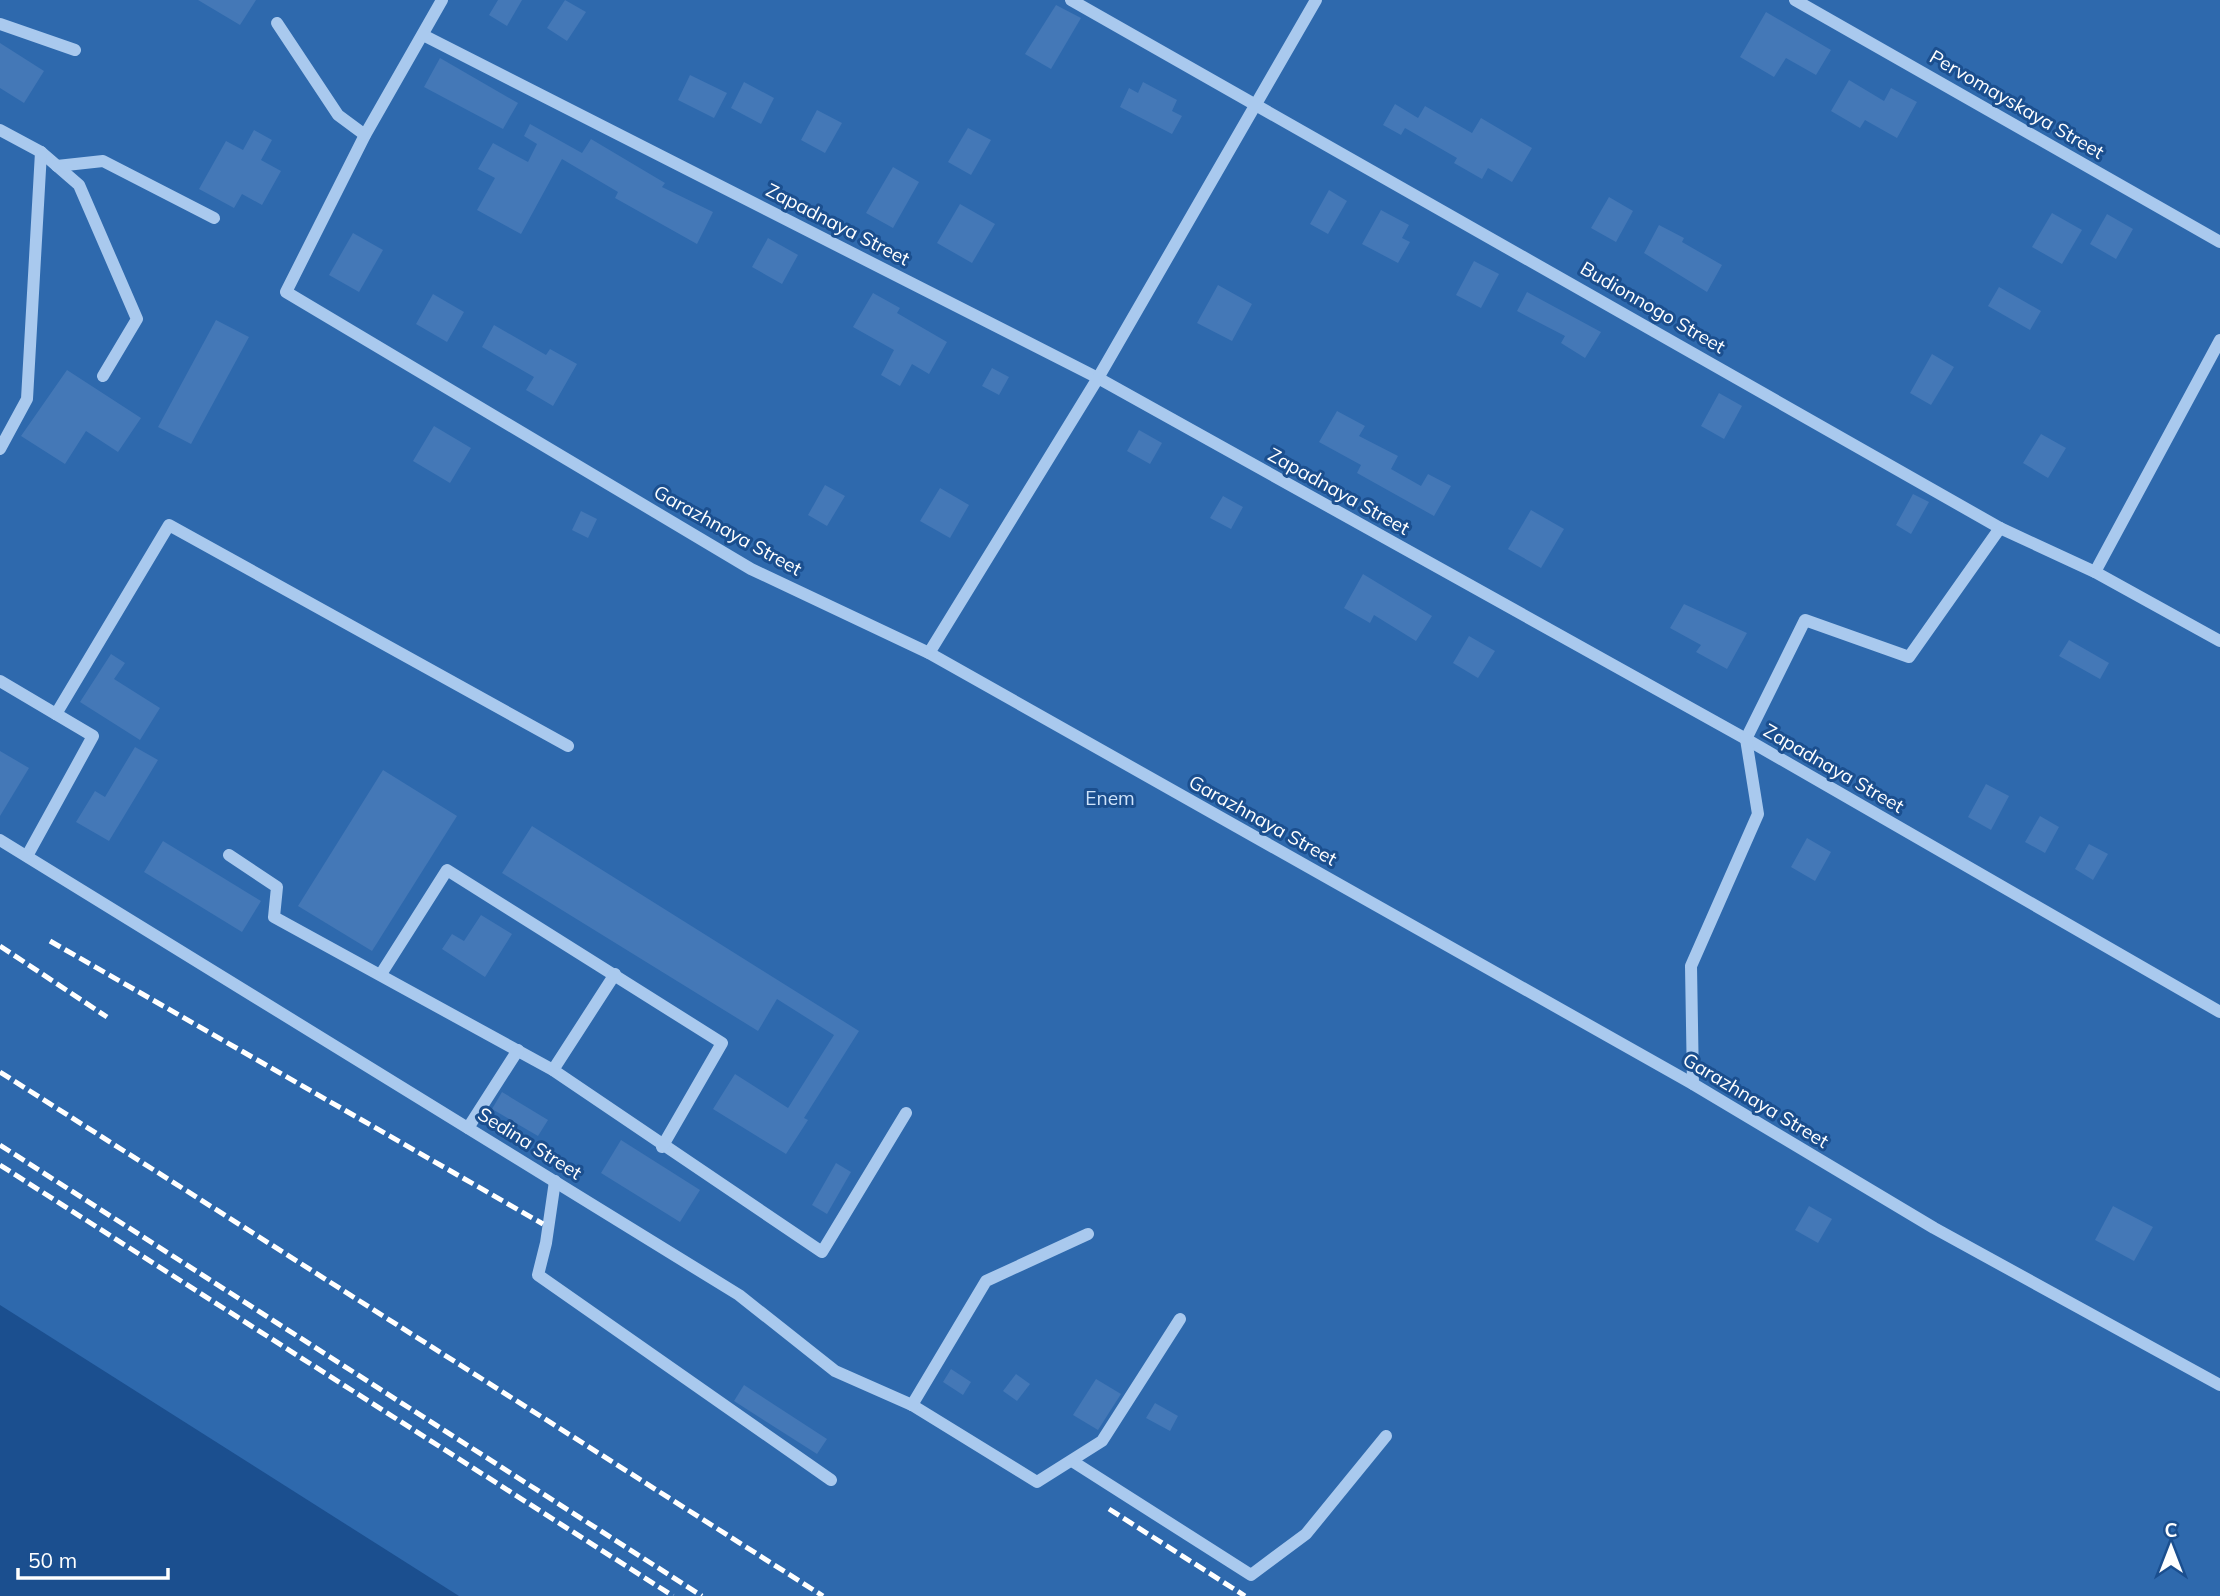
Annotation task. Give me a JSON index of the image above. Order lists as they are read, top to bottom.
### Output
{
  "streets": {
    "street": [
      "Pervomayskaya Street",
      "Zapadnaya Street",
      "Budionnogo Street",
      "Garazhnaya Street",
      "Sedina Street"
    ]
  },
  "parks": ["Enem"],
  "scale_bar": "50 m",
  "north": "top"
}
